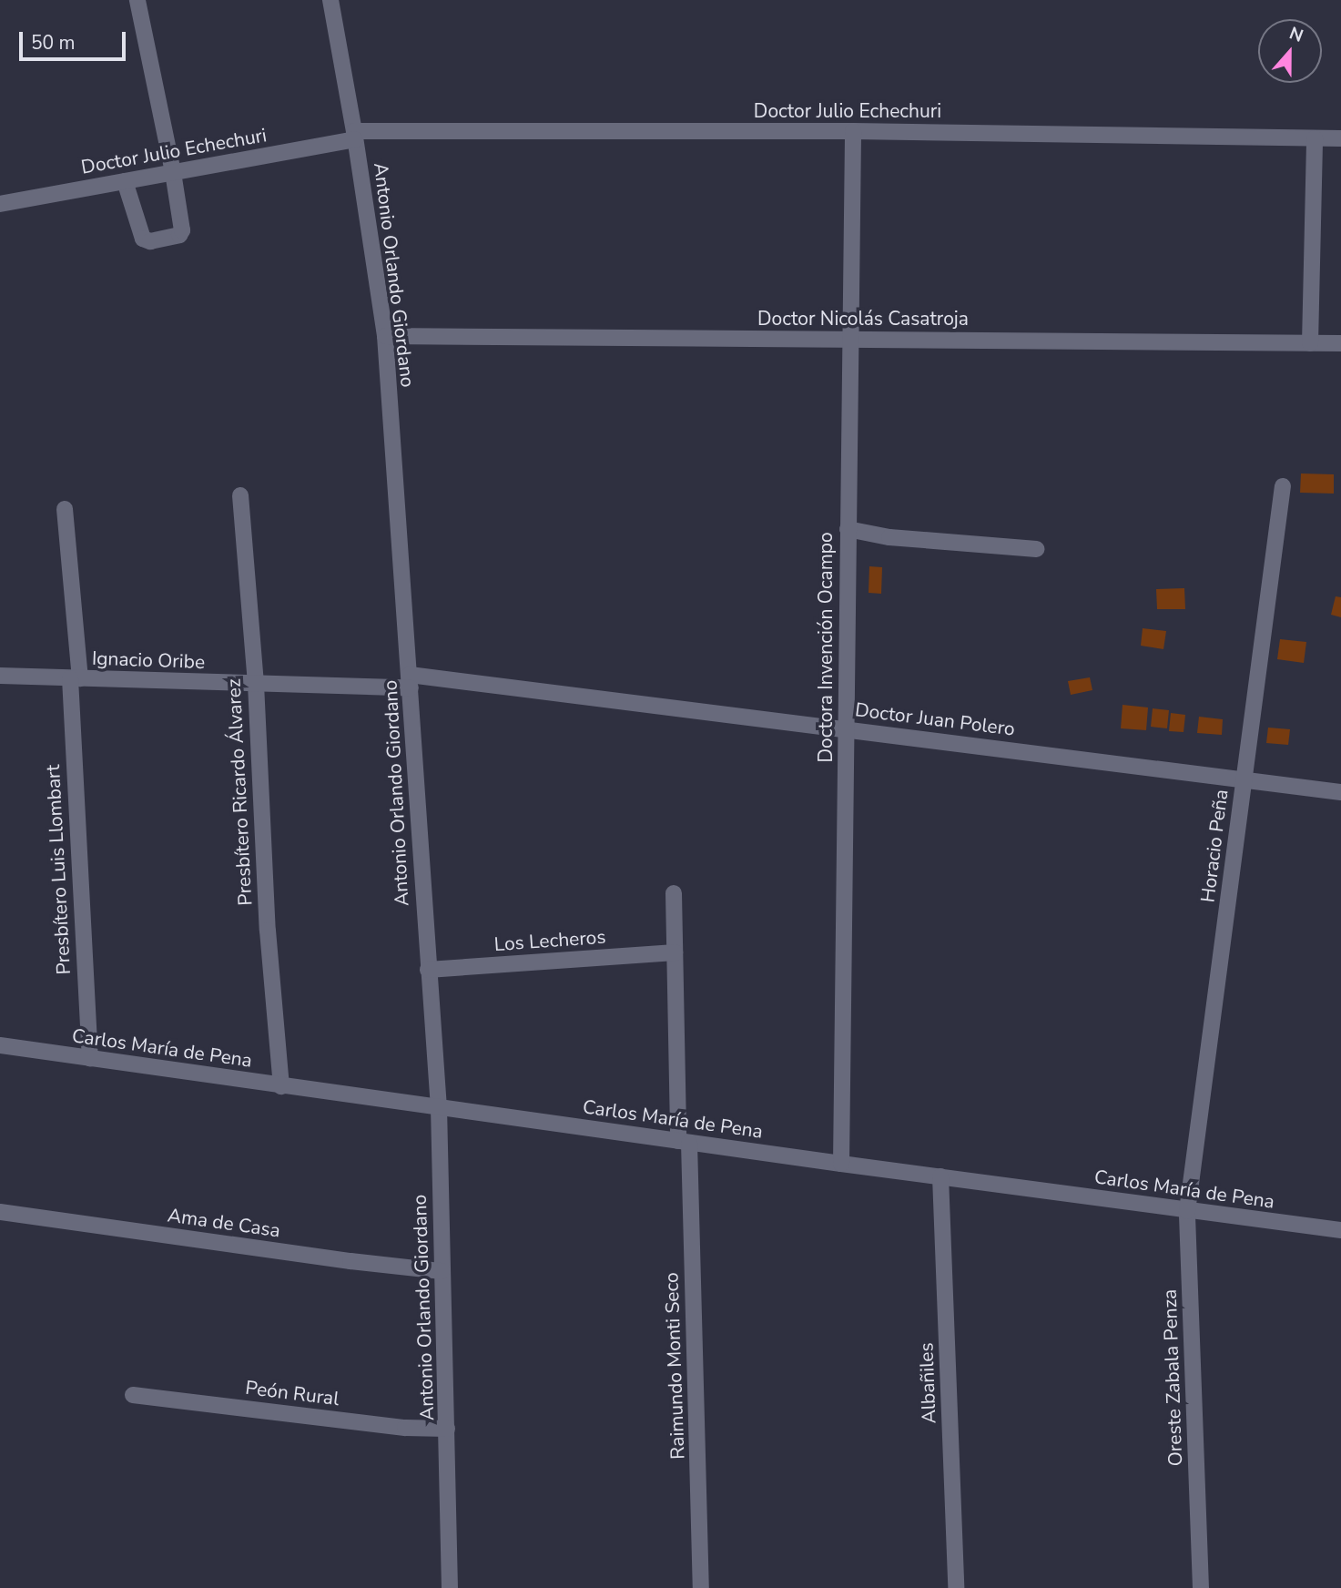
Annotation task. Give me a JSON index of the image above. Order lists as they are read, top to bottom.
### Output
{
  "streets": {
    "street": [
      "Doctor Julio Echechuri",
      "Antonio Orlando Giordano",
      "Doctor Nicolás Casatroja",
      "Doctora Invención Ocampo",
      "Ignacio Oribe",
      "Doctor Juan Polero",
      "Presbítero Ricardo Álvarez",
      "Horacio Peña",
      "Presbítero Luis Llombart",
      "Los Lecheros",
      "Carlos María de Pena",
      "Ama de Casa",
      "Raimundo Monti Seco",
      "Oreste Zabala Penza",
      "Albañiles",
      "Peón Rural"
    ]
  },
  "crossings": [
    ["Doctor Julio Echechuri", "Antonio Orlando Giordano"],
    ["Doctor Julio Echechuri", "Doctora Invención Ocampo"],
    ["Antonio Orlando Giordano", "Doctor Nicolás Casatroja"],
    ["Antonio Orlando Giordano", "Ignacio Oribe"],
    ["Antonio Orlando Giordano", "Doctor Juan Polero"],
    ["Antonio Orlando Giordano", "Los Lecheros"],
    ["Antonio Orlando Giordano", "Carlos María de Pena"],
    ["Antonio Orlando Giordano", "Ama de Casa"],
    ["Antonio Orlando Giordano", "Peón Rural"],
    ["Doctor Nicolás Casatroja", "Doctora Invención Ocampo"],
    ["Doctora Invención Ocampo", "Doctor Juan Polero"],
    ["Doctora Invención Ocampo", "Carlos María de Pena"],
    ["Ignacio Oribe", "Doctor Juan Polero"],
    ["Ignacio Oribe", "Presbítero Ricardo Álvarez"],
    ["Ignacio Oribe", "Presbítero Luis Llombart"],
    ["Doctor Juan Polero", "Horacio Peña"],
    ["Presbítero Ricardo Álvarez", "Carlos María de Pena"],
    ["Horacio Peña", "Carlos María de Pena"],
    ["Horacio Peña", "Oreste Zabala Penza"],
    ["Presbítero Luis Llombart", "Carlos María de Pena"],
    ["Los Lecheros", "Raimundo Monti Seco"],
    ["Carlos María de Pena", "Raimundo Monti Seco"],
    ["Carlos María de Pena", "Oreste Zabala Penza"],
    ["Carlos María de Pena", "Albañiles"]
  ],
  "scale_bar": "50 m",
  "north": "top"
}
